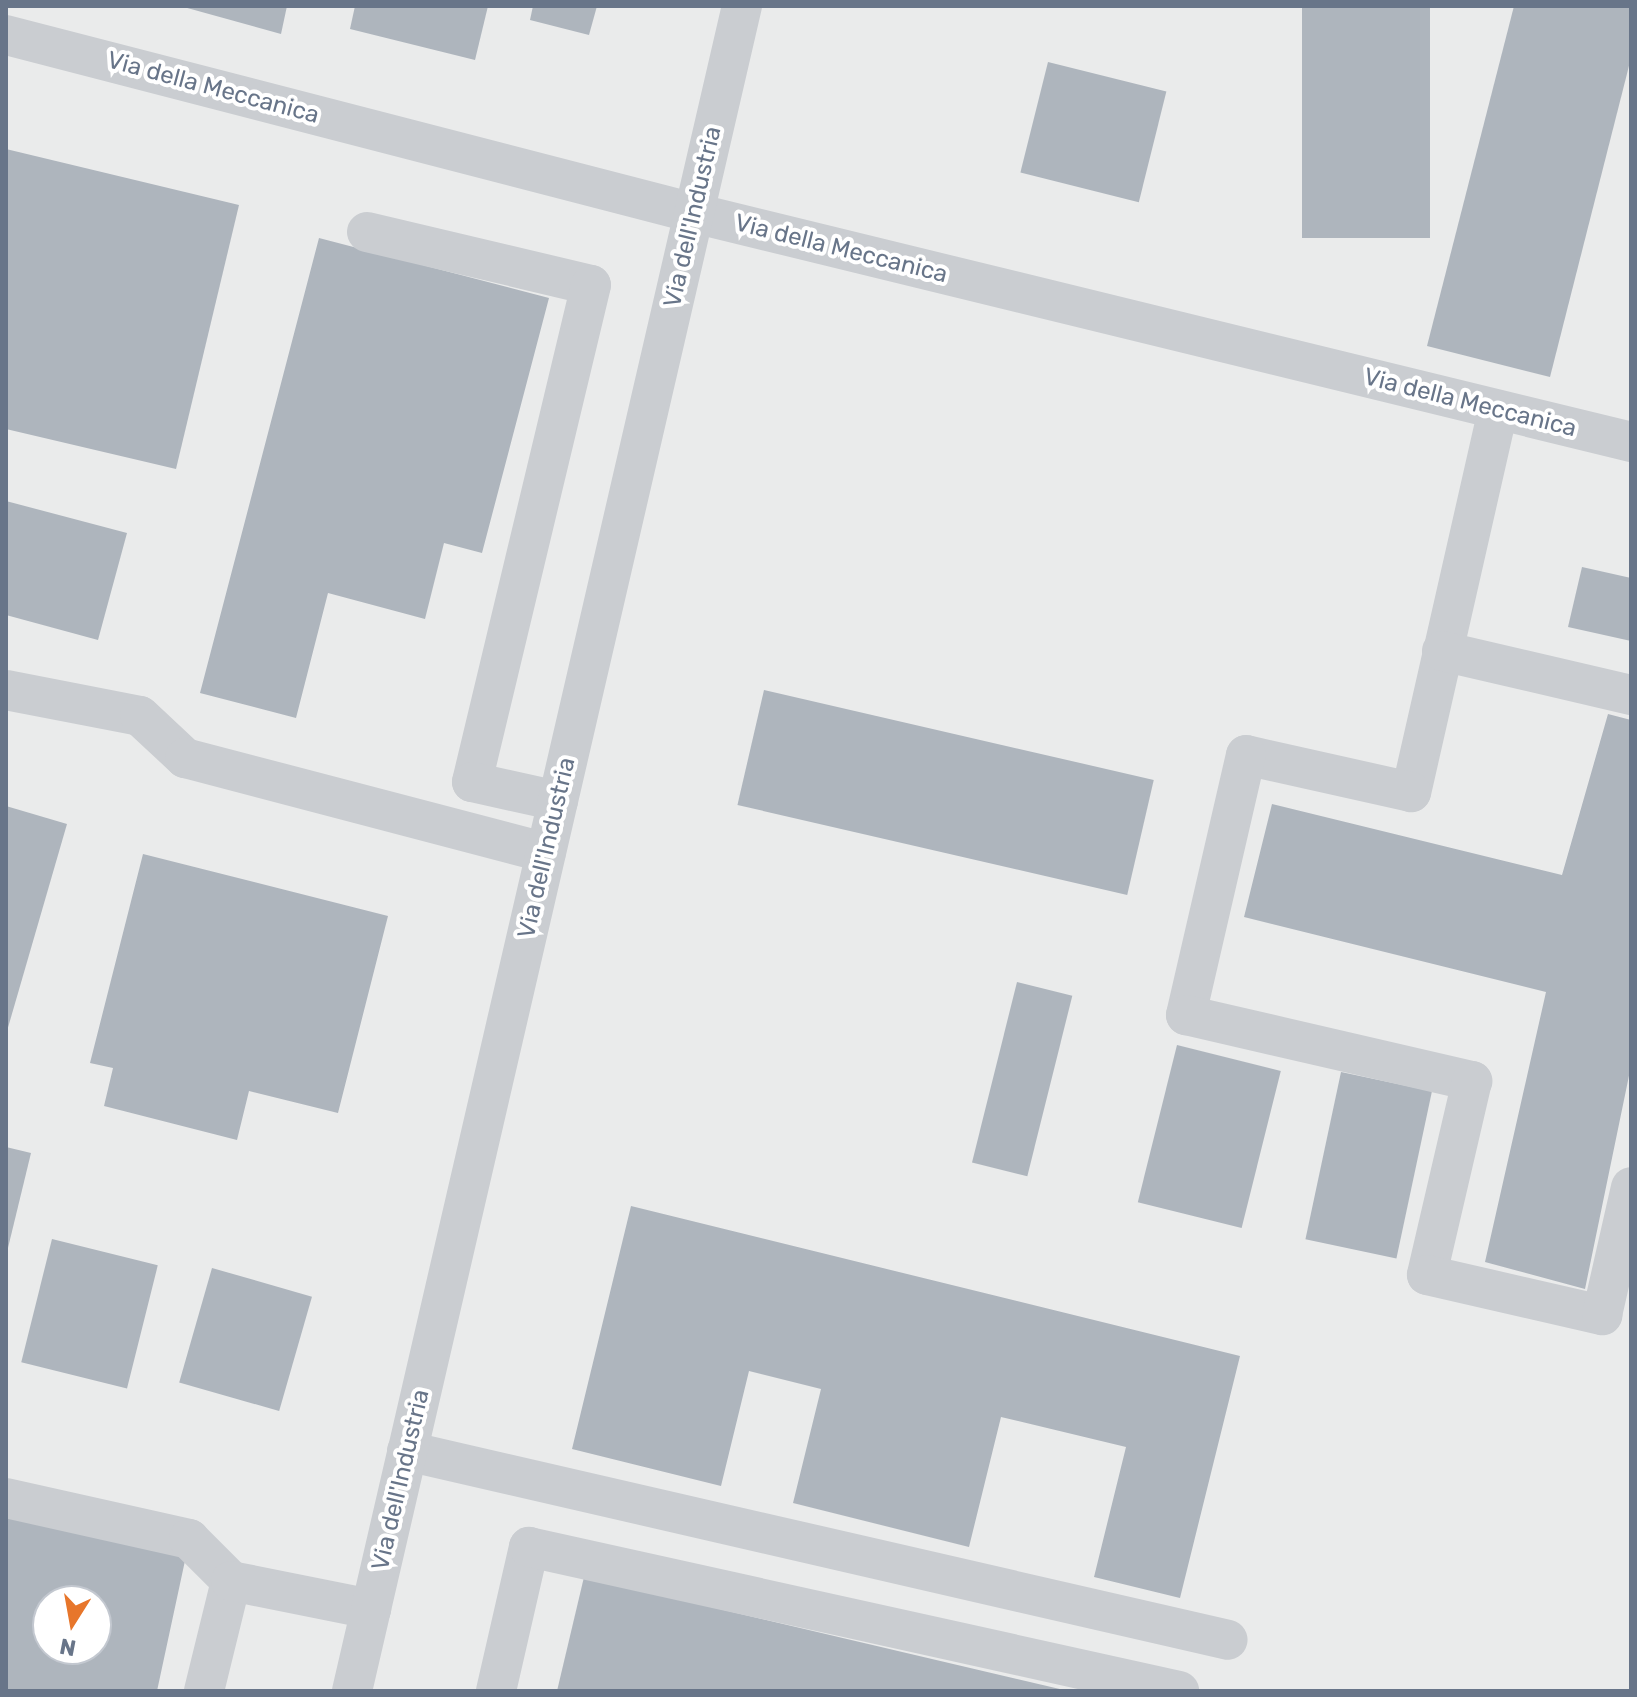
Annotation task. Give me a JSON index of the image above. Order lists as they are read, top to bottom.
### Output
{
  "streets": {
    "street": ["Via della Meccanica", "Via dell'Industria"]
  },
  "crossings": [
    ["Via della Meccanica", "Via dell'Industria"]
  ],
  "north": "bottom"
}
